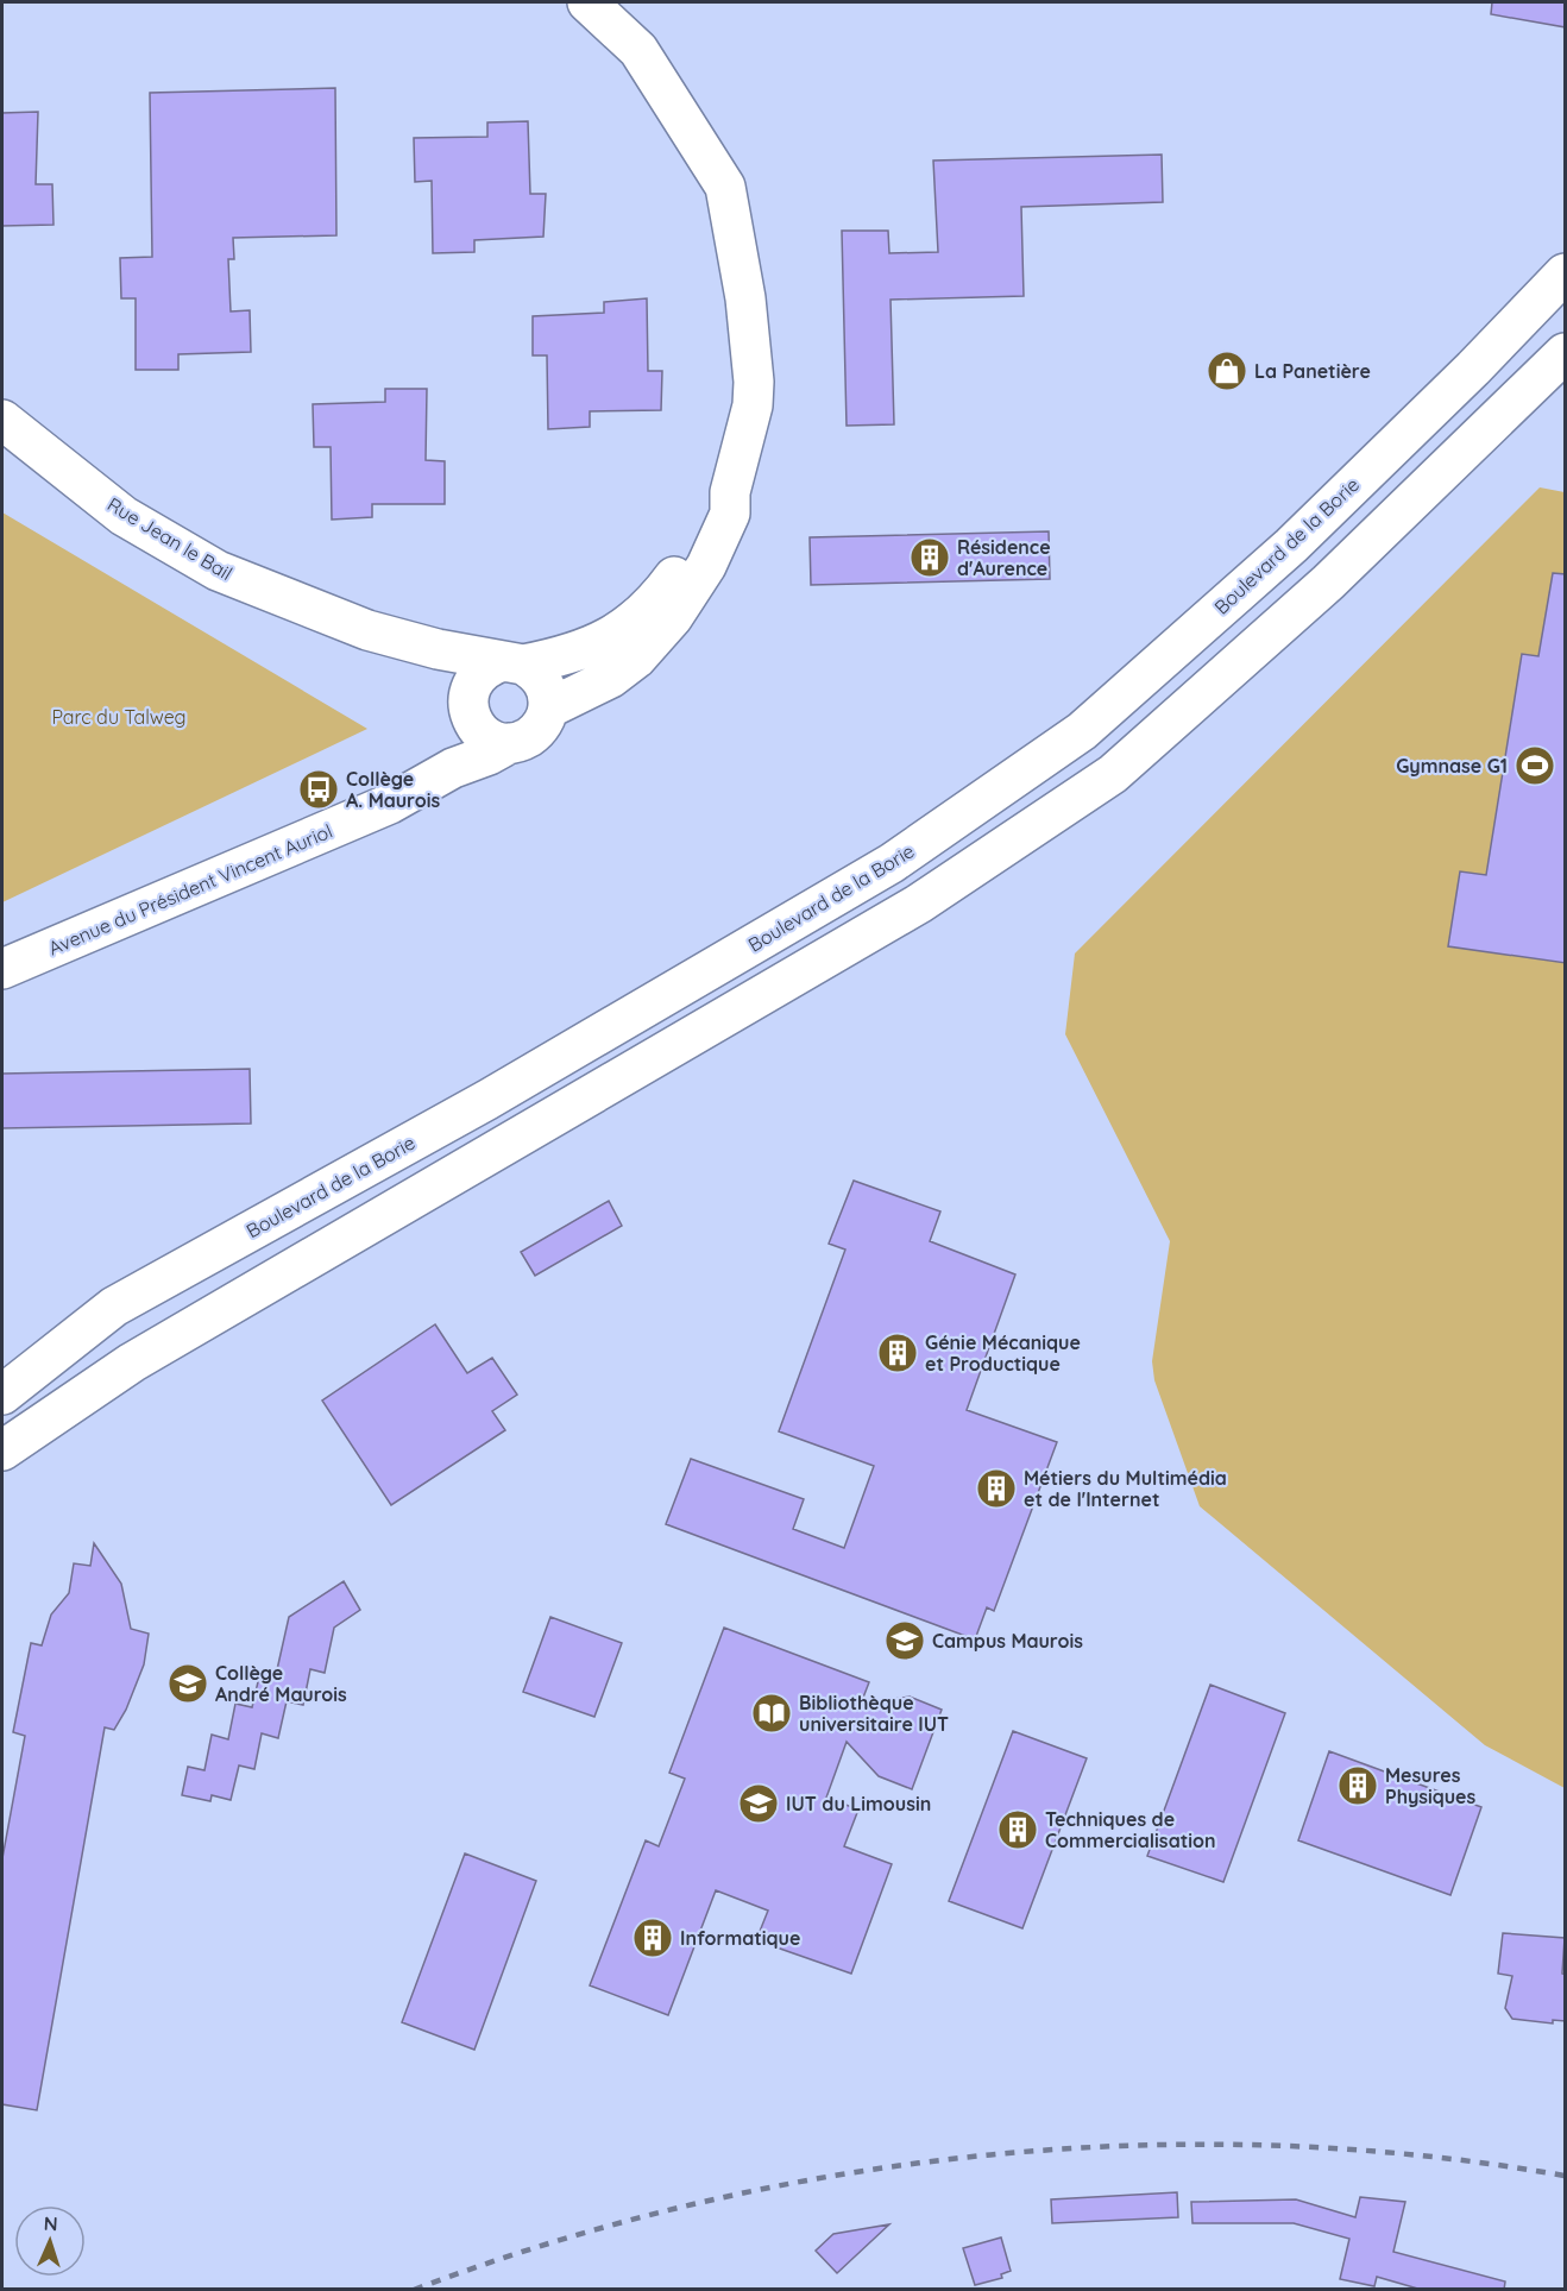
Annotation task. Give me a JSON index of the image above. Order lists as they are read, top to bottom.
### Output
{
  "streets": {
    "main road": ["Rue Jean le Bail", "Boulevard de la Borie", "Avenue du Président Vincent Auriol"]
  },
  "crossings": [
    ["Rue Jean le Bail", "Avenue du Président Vincent Auriol"]
  ],
  "parks": ["Parc du Talweg"],
  "places": {
    "shop": ["La Panetière"],
    "building": [
      "Résidence d'Aurence",
      "Génie Mécanique et Productique",
      "Métiers du Multimédia et de l'Internet",
      "Mesures Physiques",
      "Techniques de Commercialisation",
      "Informatique"
    ],
    "sports": ["Gymnase G1"],
    "bus stop": ["Collège A. Maurois"],
    "school or university": ["Campus Maurois", "Collège André Maurois", "IUT du Limousin"],
    "library": ["Bibliothèque universitaire IUT"]
  },
  "north": "top"
}
